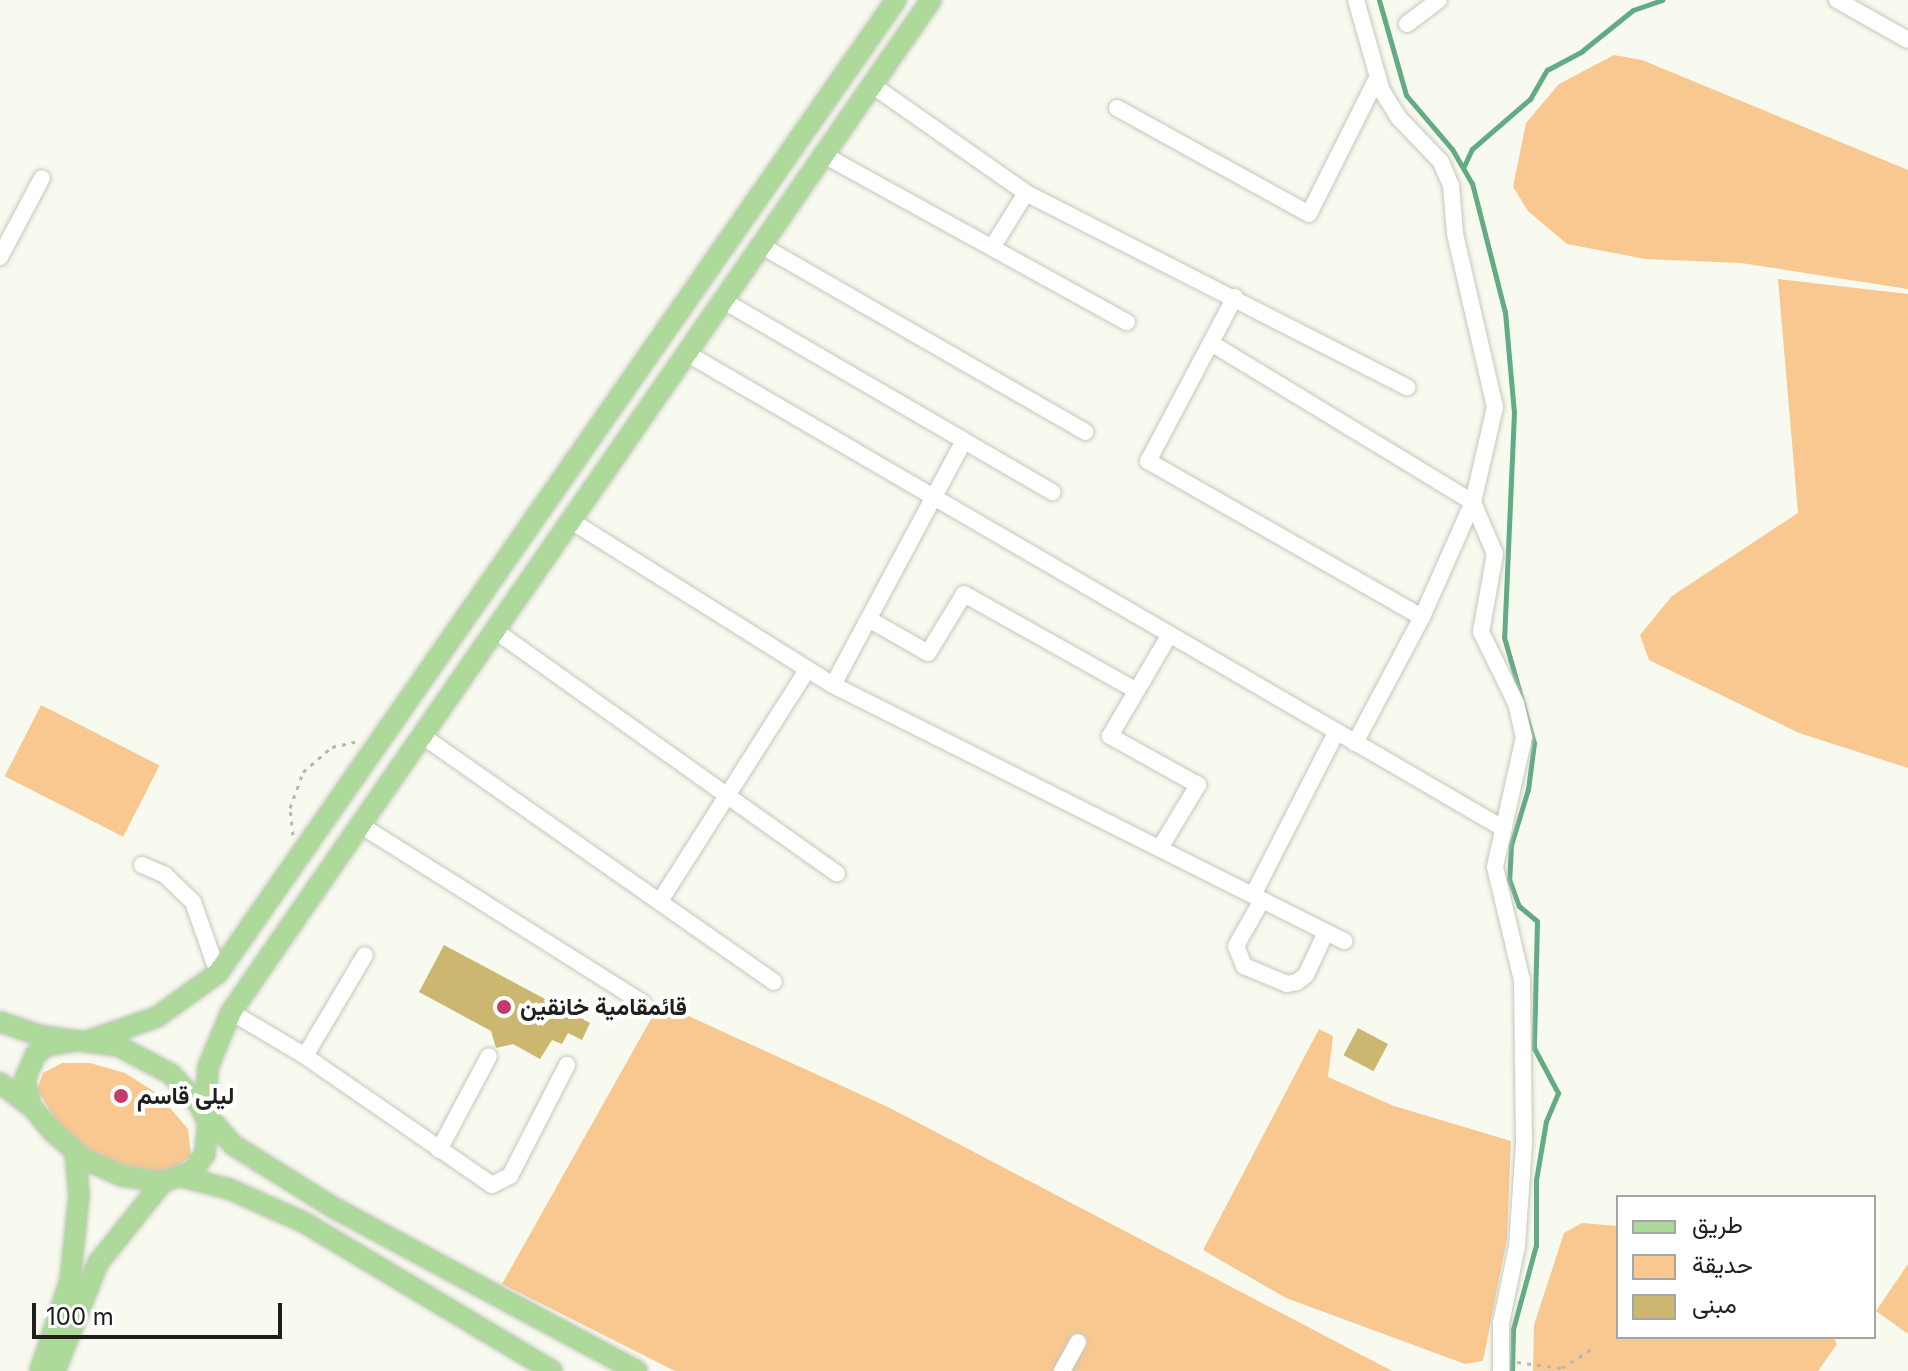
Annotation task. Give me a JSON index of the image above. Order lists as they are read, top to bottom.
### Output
{
  "places": ["قائمقامية خانقين", "ليلى قاسم"],
  "legend": ["طريق", "حديقة", "مبنى"],
  "scale_bar": "100 m"
}
